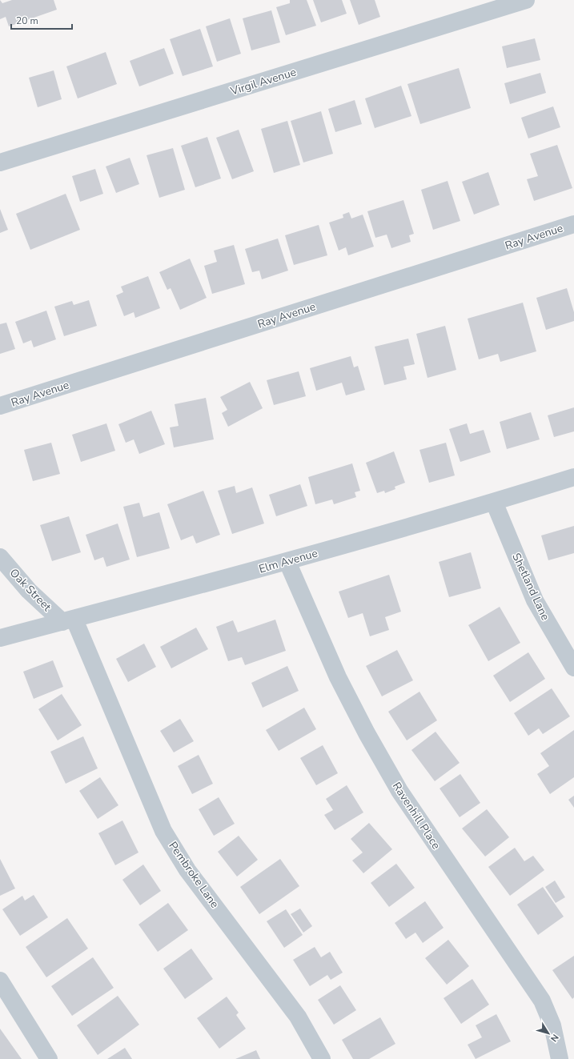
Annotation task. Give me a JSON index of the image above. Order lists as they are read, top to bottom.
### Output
{
  "streets": {
    "street": [
      "Virgil Avenue",
      "Ray Avenue",
      "Elm Avenue",
      "Shetland Lane",
      "Oak Street",
      "Ravenhill Place",
      "Pembroke Lane"
    ]
  },
  "crossings": [
    ["Elm Avenue", "Shetland Lane"],
    ["Elm Avenue", "Oak Street"],
    ["Elm Avenue", "Ravenhill Place"],
    ["Elm Avenue", "Pembroke Lane"],
    ["Oak Street", "Pembroke Lane"]
  ],
  "scale_bar": "20 m",
  "north": "bottom right"
}
